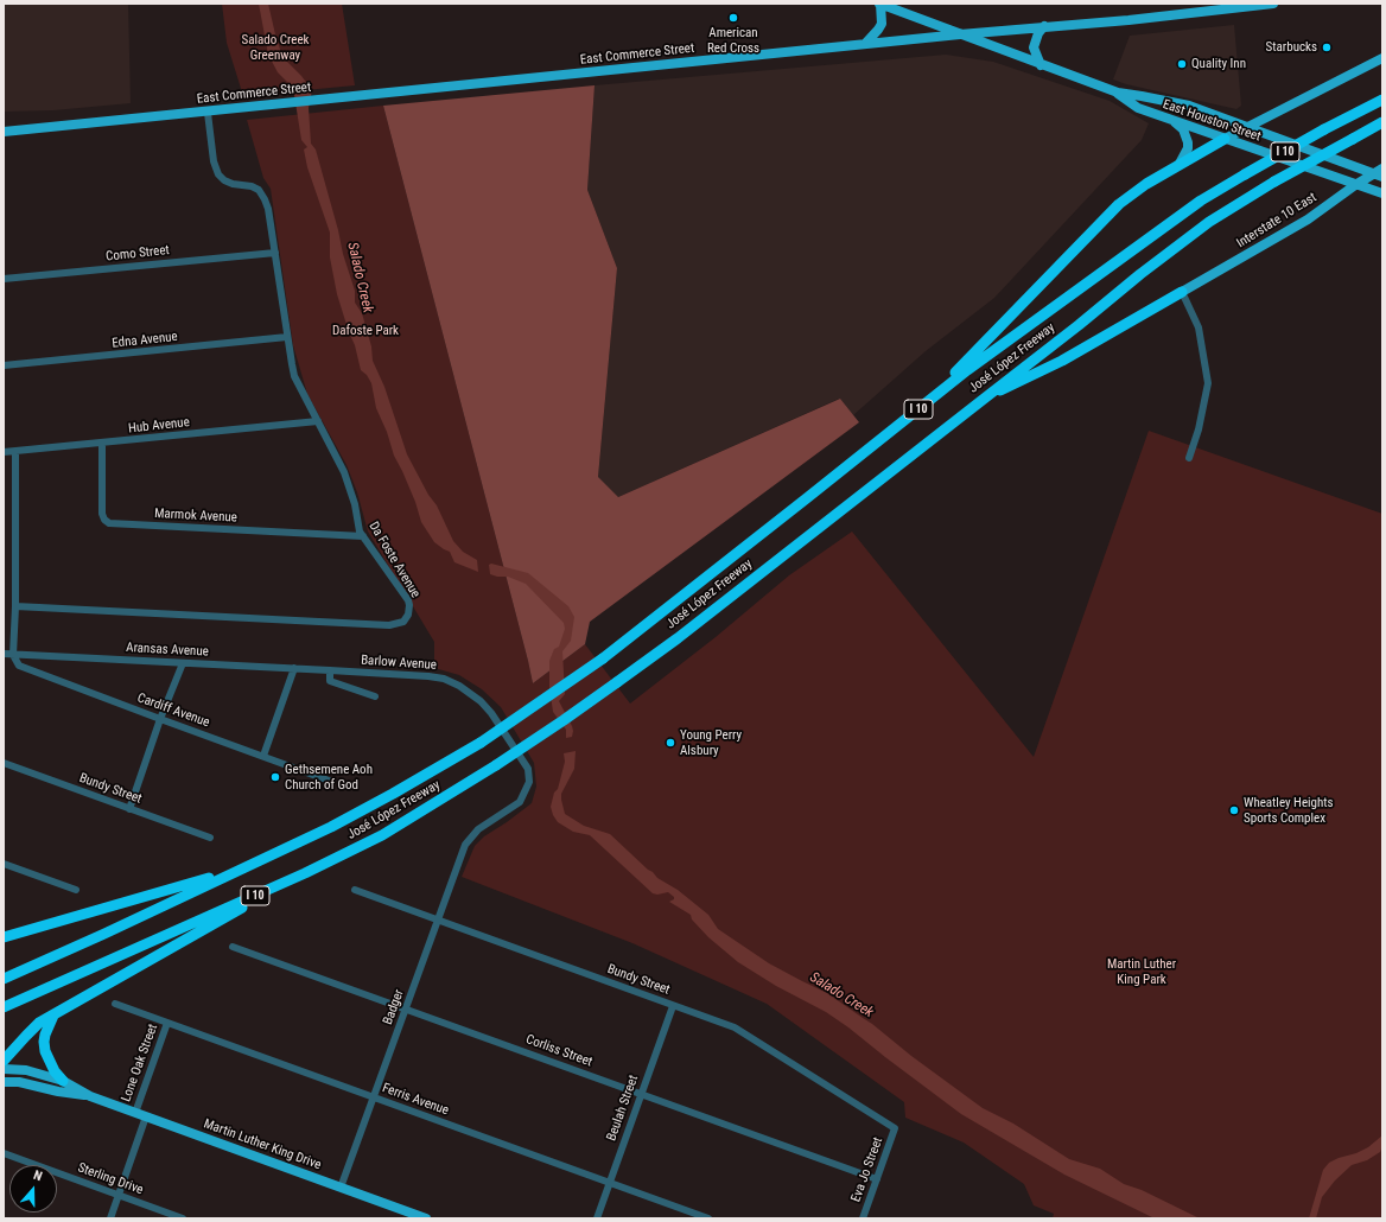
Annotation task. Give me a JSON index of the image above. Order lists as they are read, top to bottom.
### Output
{
  "streets": {
    "highway": ["I 10", "José López Freeway"],
    "main road": [
      "East Commerce Street",
      "East Houston Street",
      "Interstate 10 East",
      "Martin Luther King Drive"
    ],
    "street": [
      "Como Street",
      "Edna Avenue",
      "Hub Avenue",
      "Marmok Avenue",
      "Da Foste Avenue",
      "Aransas Avenue",
      "Barlow Avenue",
      "Cardiff Avenue",
      "Bundy Street",
      "Badger",
      "Corliss Street",
      "Lone Oak Street",
      "Ferris Avenue",
      "Beulah Street",
      "Eva Jo Street",
      "Sterling Drive"
    ]
  },
  "crossings": [
    ["East Commerce Street", "East Houston Street"],
    ["East Commerce Street", "Da Foste Avenue"],
    ["East Houston Street", "Interstate 10 East"],
    ["Como Street", "Da Foste Avenue"],
    ["Edna Avenue", "Da Foste Avenue"],
    ["Hub Avenue", "Marmok Avenue"],
    ["Hub Avenue", "Da Foste Avenue"],
    ["Marmok Avenue", "Da Foste Avenue"],
    ["Aransas Avenue", "Barlow Avenue"],
    ["Aransas Avenue", "Cardiff Avenue"],
    ["Barlow Avenue", "Badger"],
    ["Bundy Street", "Badger"],
    ["Bundy Street", "Beulah Street"],
    ["Bundy Street", "Eva Jo Street"],
    ["Badger", "Corliss Street"],
    ["Badger", "Ferris Avenue"],
    ["Badger", "Martin Luther King Drive"],
    ["Corliss Street", "Beulah Street"],
    ["Corliss Street", "Eva Jo Street"],
    ["Lone Oak Street", "Ferris Avenue"],
    ["Lone Oak Street", "Martin Luther King Drive"],
    ["Lone Oak Street", "Sterling Drive"],
    ["Ferris Avenue", "Beulah Street"]
  ],
  "water": ["Salado Creek"],
  "parks": ["Salado Creek Greenway", "Dafoste Park", "Martin Luther King Park"],
  "places": [
    "American Red Cross",
    "Starbucks",
    "Quality Inn",
    "Young Perry Alsbury",
    "Gethsemene Aoh Church of God",
    "Wheatley Heights Sports Complex"
  ],
  "north": "top"
}
